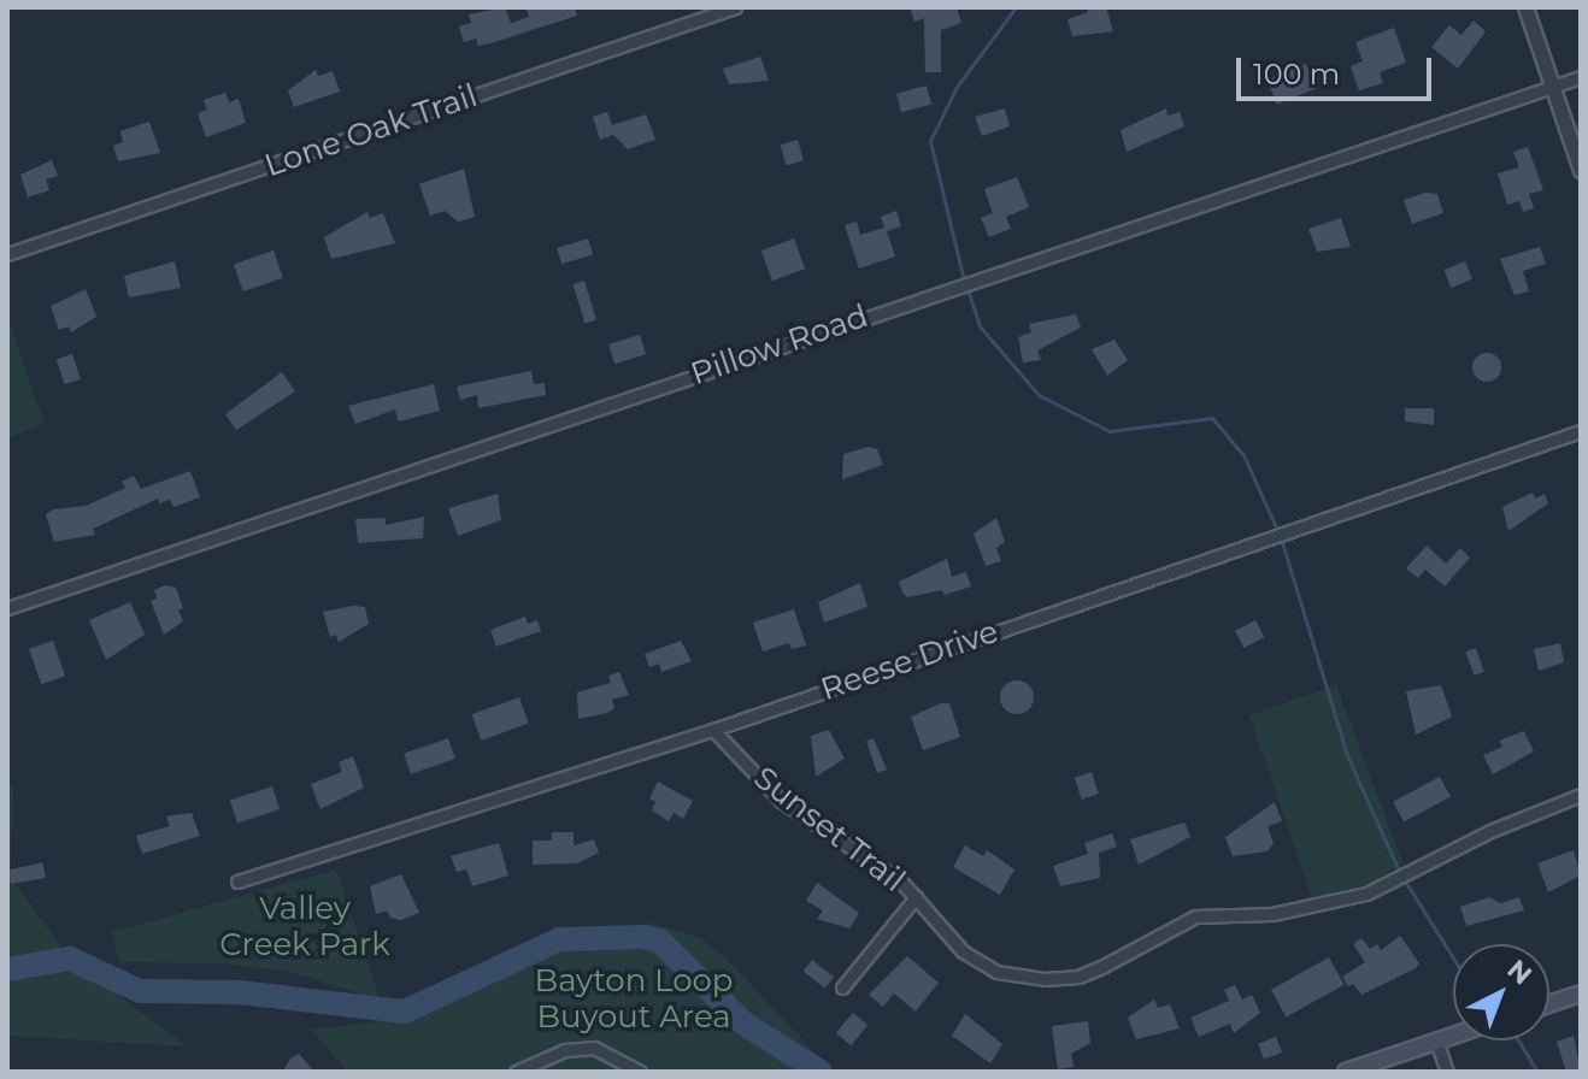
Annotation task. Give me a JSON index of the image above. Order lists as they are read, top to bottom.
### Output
{
  "streets": {
    "street": [
      "Lone Oak Trail",
      "Pillow Road",
      "Reese Drive",
      "Sunset Trail"
    ]
  },
  "crossings": [
    ["Reese Drive", "Sunset Trail"]
  ],
  "parks": ["Valley Creek Park", "Bayton Loop Buyout Area"],
  "scale_bar": "100 m",
  "north": "top right"
}
